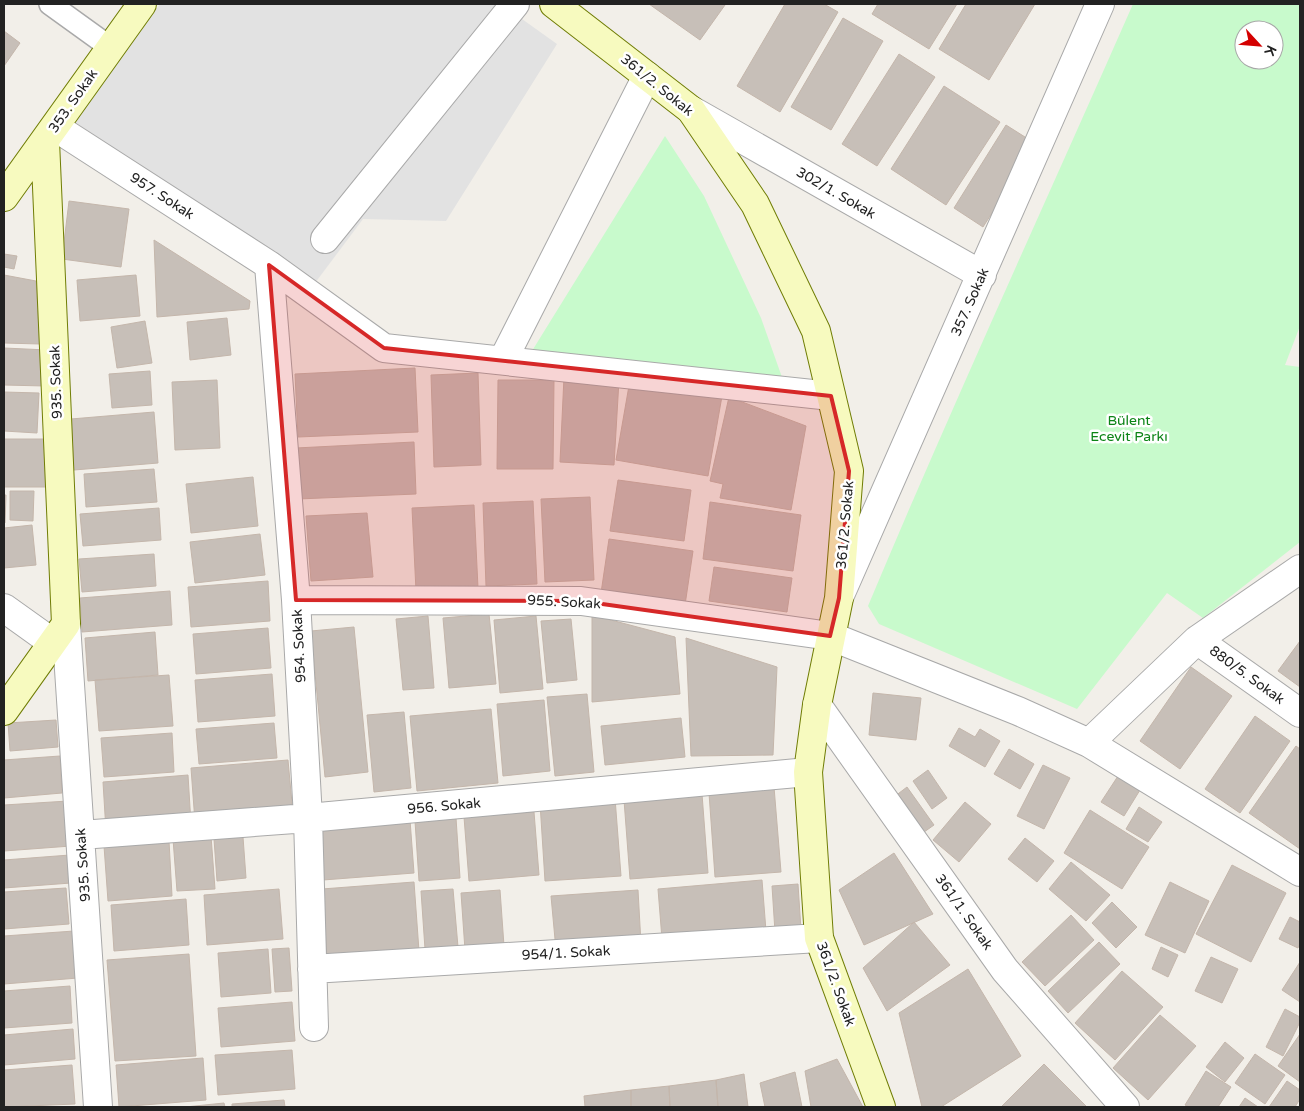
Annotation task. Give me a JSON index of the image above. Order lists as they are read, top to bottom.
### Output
{
  "streets": {
    "street": [
      "361/2. Sokak",
      "353. Sokak",
      "302/1. Sokak",
      "957. Sokak",
      "357. Sokak",
      "935. Sokak",
      "955. Sokak",
      "954. Sokak",
      "880/5. Sokak",
      "956. Sokak",
      "361/1. Sokak",
      "954/1. Sokak"
    ]
  },
  "crossings": [
    ["361/2. Sokak", "302/1. Sokak"],
    ["361/2. Sokak", "957. Sokak"],
    ["361/2. Sokak", "357. Sokak"],
    ["361/2. Sokak", "955. Sokak"],
    ["361/2. Sokak", "956. Sokak"],
    ["361/2. Sokak", "361/1. Sokak"],
    ["361/2. Sokak", "954/1. Sokak"],
    ["353. Sokak", "957. Sokak"],
    ["353. Sokak", "935. Sokak"],
    ["302/1. Sokak", "357. Sokak"],
    ["957. Sokak", "935. Sokak"],
    ["957. Sokak", "954. Sokak"],
    ["935. Sokak", "956. Sokak"],
    ["955. Sokak", "954. Sokak"],
    ["954. Sokak", "956. Sokak"],
    ["954. Sokak", "954/1. Sokak"]
  ],
  "parks": ["Bülent Ecevit Parkı"],
  "north": "bottom right"
}
